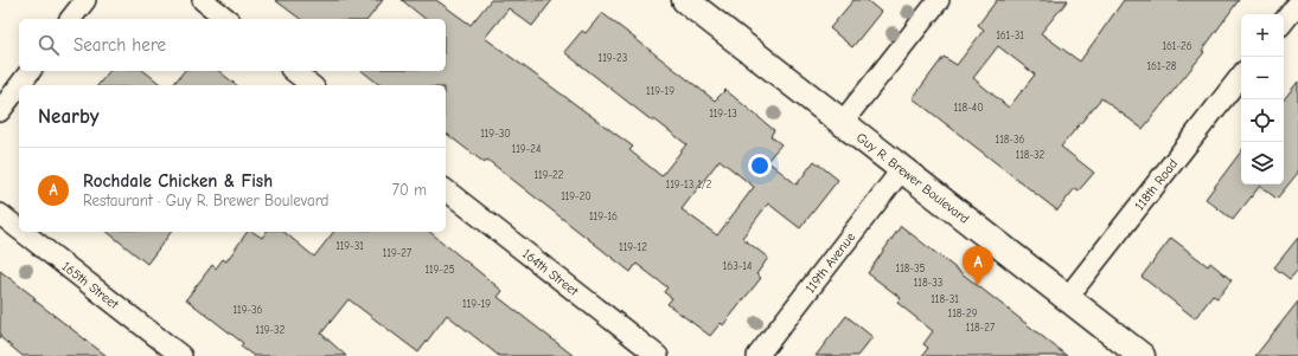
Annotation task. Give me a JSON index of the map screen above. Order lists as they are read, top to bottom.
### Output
{
  "streets": {
    "main road": ["Guy R. Brewer Boulevard"],
    "street": [
      "118th Road",
      "119th Avenue",
      "164th Street",
      "165th Street"
    ]
  },
  "crossings": [
    ["Guy R. Brewer Boulevard", "118th Road"],
    ["Guy R. Brewer Boulevard", "119th Avenue"]
  ],
  "house_numbers": [
    "161-31",
    "161-26",
    "119-23",
    "161-28",
    "119-19",
    "118-40",
    "119-13",
    "119-30",
    "118-36",
    "119-24",
    "118-32",
    "119-22",
    "119-13 1/2",
    "119-20",
    "119-16",
    "119-31",
    "119-12",
    "119-27",
    "163-14",
    "118-35",
    "119-25",
    "118-33",
    "118-31",
    "119-19",
    "119-36",
    "118-29",
    "118-27",
    "119-32"
  ],
  "page": {
    "map_buttons": ["+", "−"],
    "search": "Search here",
    "heading": "Nearby",
    "list": [
      {
        "mark": "A",
        "name": "Rochdale Chicken & Fish",
        "note": "Restaurant · Guy R. Brewer Boulevard",
        "value": "70 m"
      }
    ],
    "pins": "A"
  }
}
